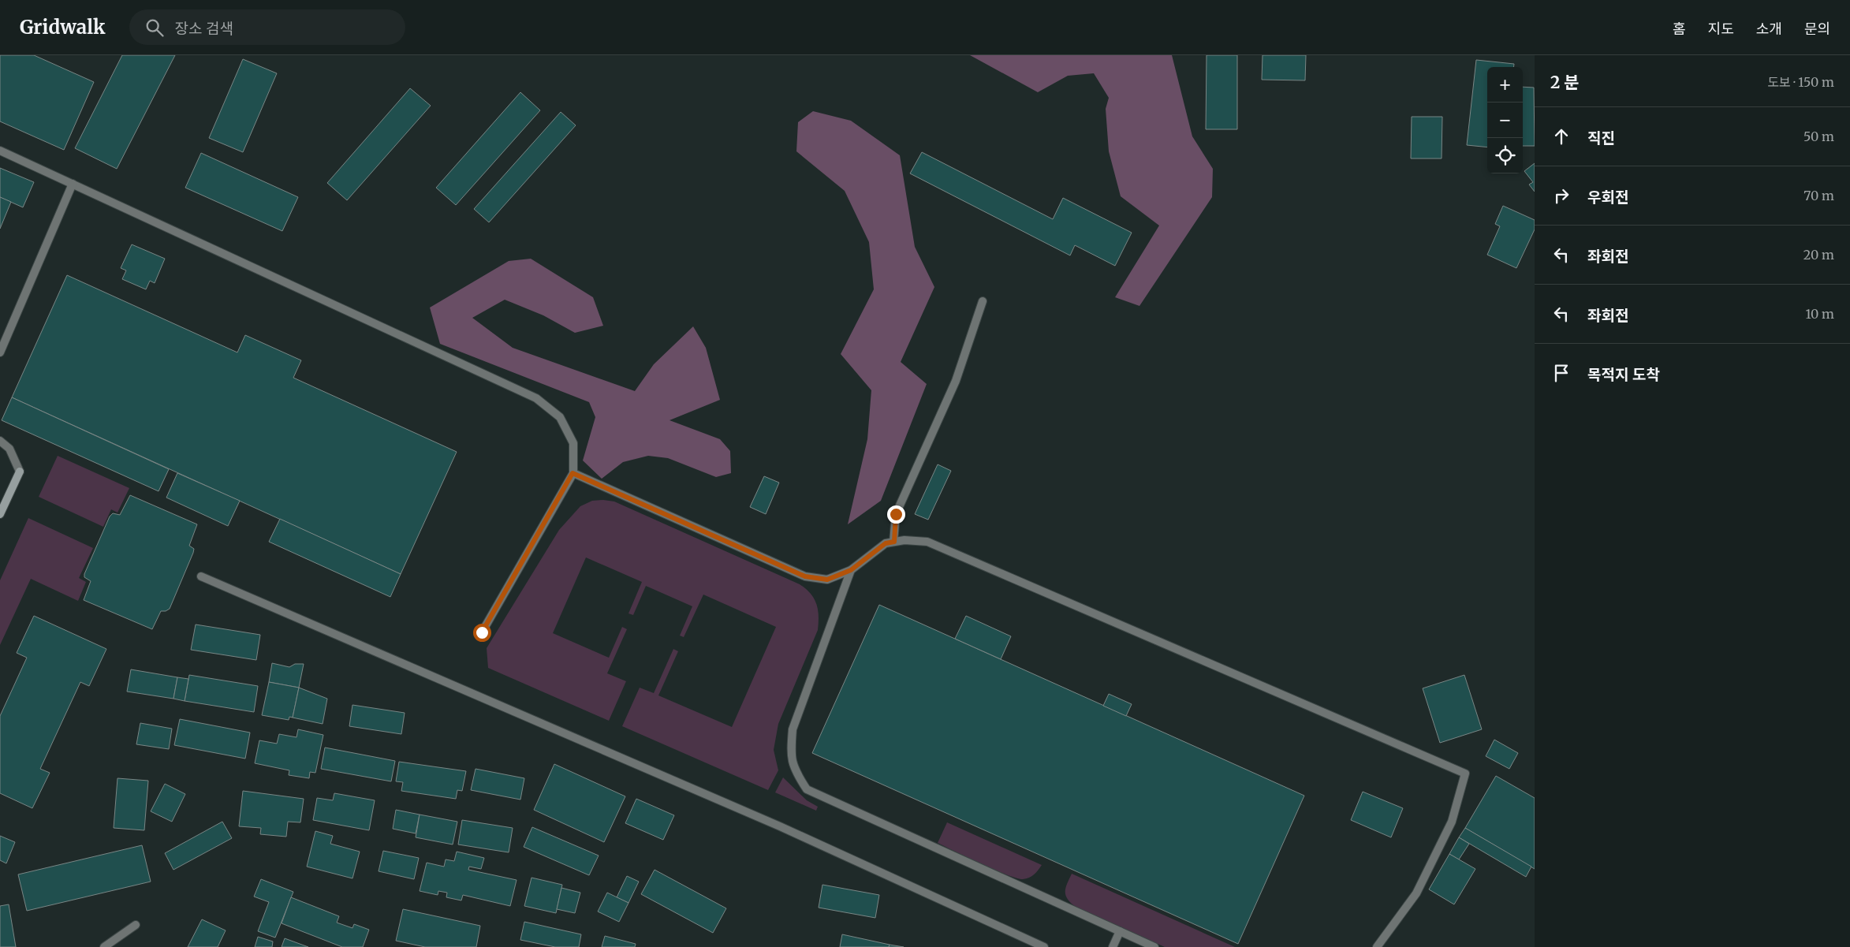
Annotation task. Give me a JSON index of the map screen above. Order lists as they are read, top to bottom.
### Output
{
  "page": {
    "header": "Gridwalk",
    "search": "장소 검색",
    "nav": [
      "홈",
      "지도",
      "소개",
      "문의"
    ],
    "heading": ["2 분", "도보 · 150 m"],
    "map_buttons": ["+", "−"],
    "list": [
      ["직진", "50 m"],
      ["우회전", "70 m"],
      ["좌회전", "20 m"],
      ["좌회전", "10 m"],
      "목적지 도착"
    ]
  }
}
